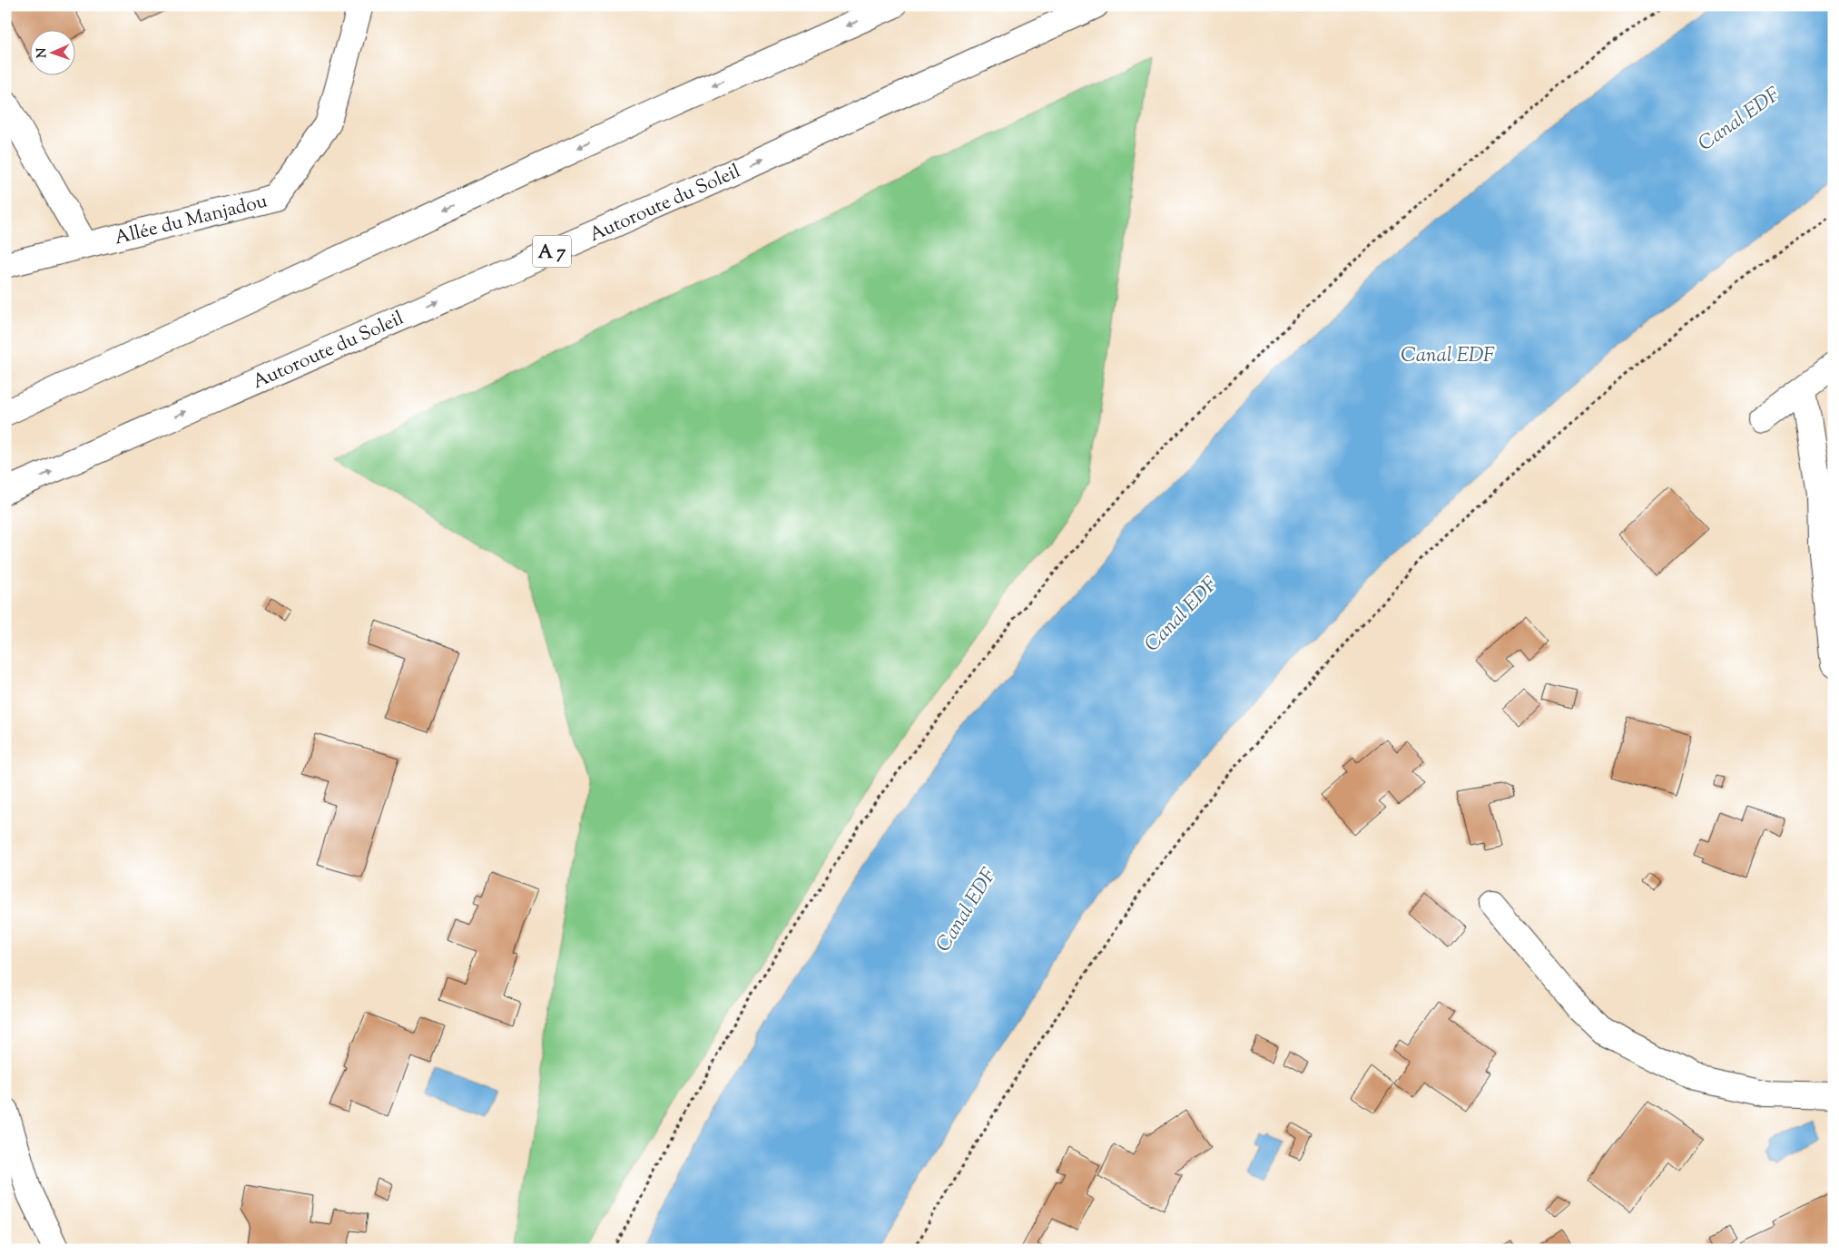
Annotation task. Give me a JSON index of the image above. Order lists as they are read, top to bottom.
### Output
{
  "streets": {
    "main road": ["Autoroute du Soleil", "Allée du Manjadou", "A 7"]
  },
  "water": ["Canal EDF"],
  "north": "left"
}
